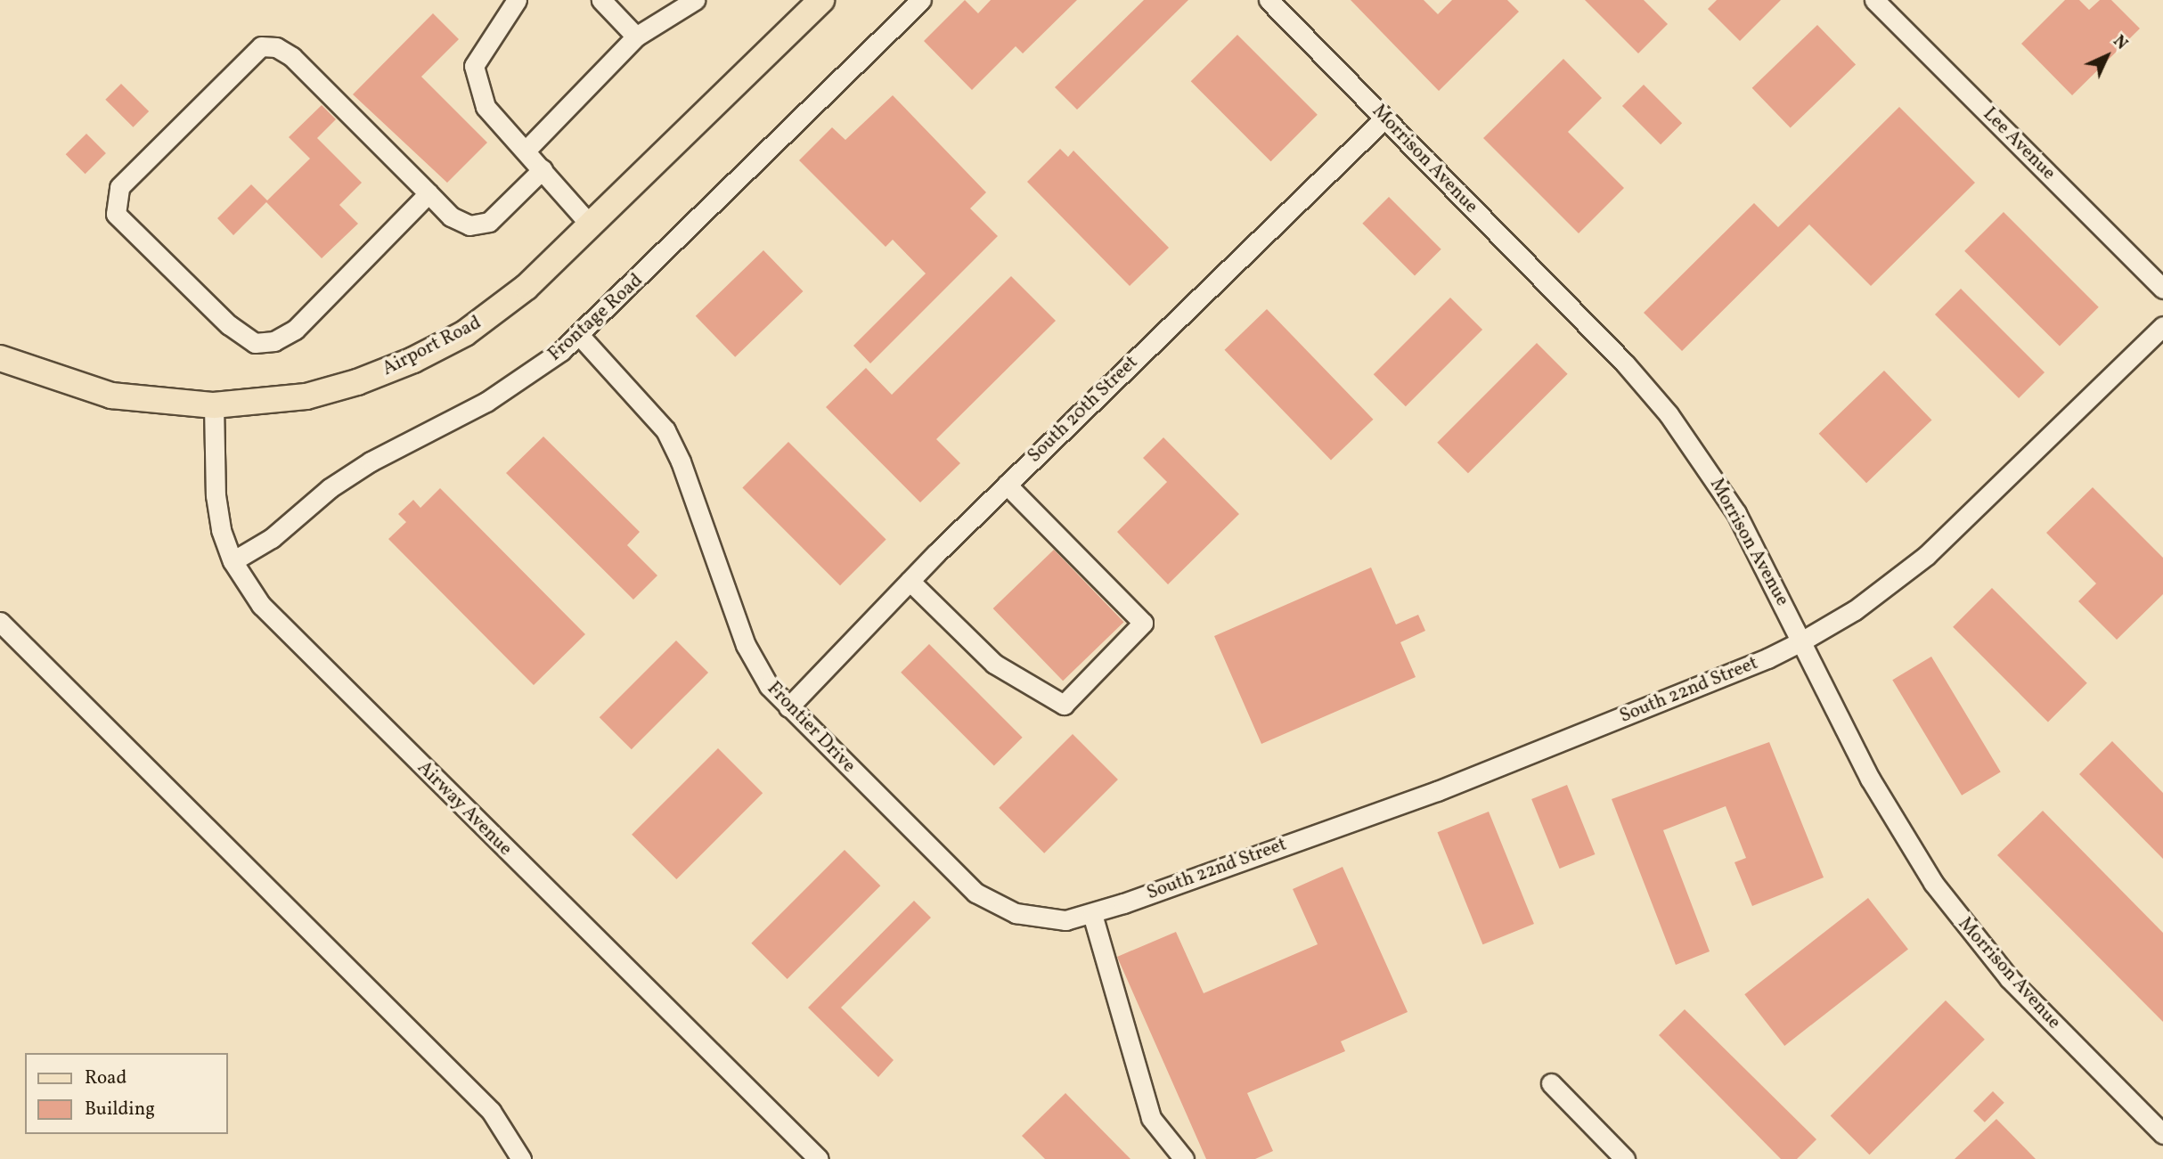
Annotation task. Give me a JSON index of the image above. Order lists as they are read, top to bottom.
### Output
{
  "streets": {
    "main road": ["Airport Road"],
    "street": [
      "Lee Avenue",
      "Morrison Avenue",
      "Frontage Road",
      "South 20th Street",
      "South 22nd Street",
      "Frontier Drive",
      "Airway Avenue"
    ]
  },
  "crossings": [
    ["Morrison Avenue", "South 20th Street"],
    ["Morrison Avenue", "South 22nd Street"],
    ["Frontage Road", "Frontier Drive"],
    ["Frontage Road", "Airway Avenue"],
    ["Airport Road", "Airway Avenue"],
    ["South 20th Street", "Frontier Drive"],
    ["South 22nd Street", "Frontier Drive"]
  ],
  "legend": ["Road", "Building"],
  "north": "top right"
}
